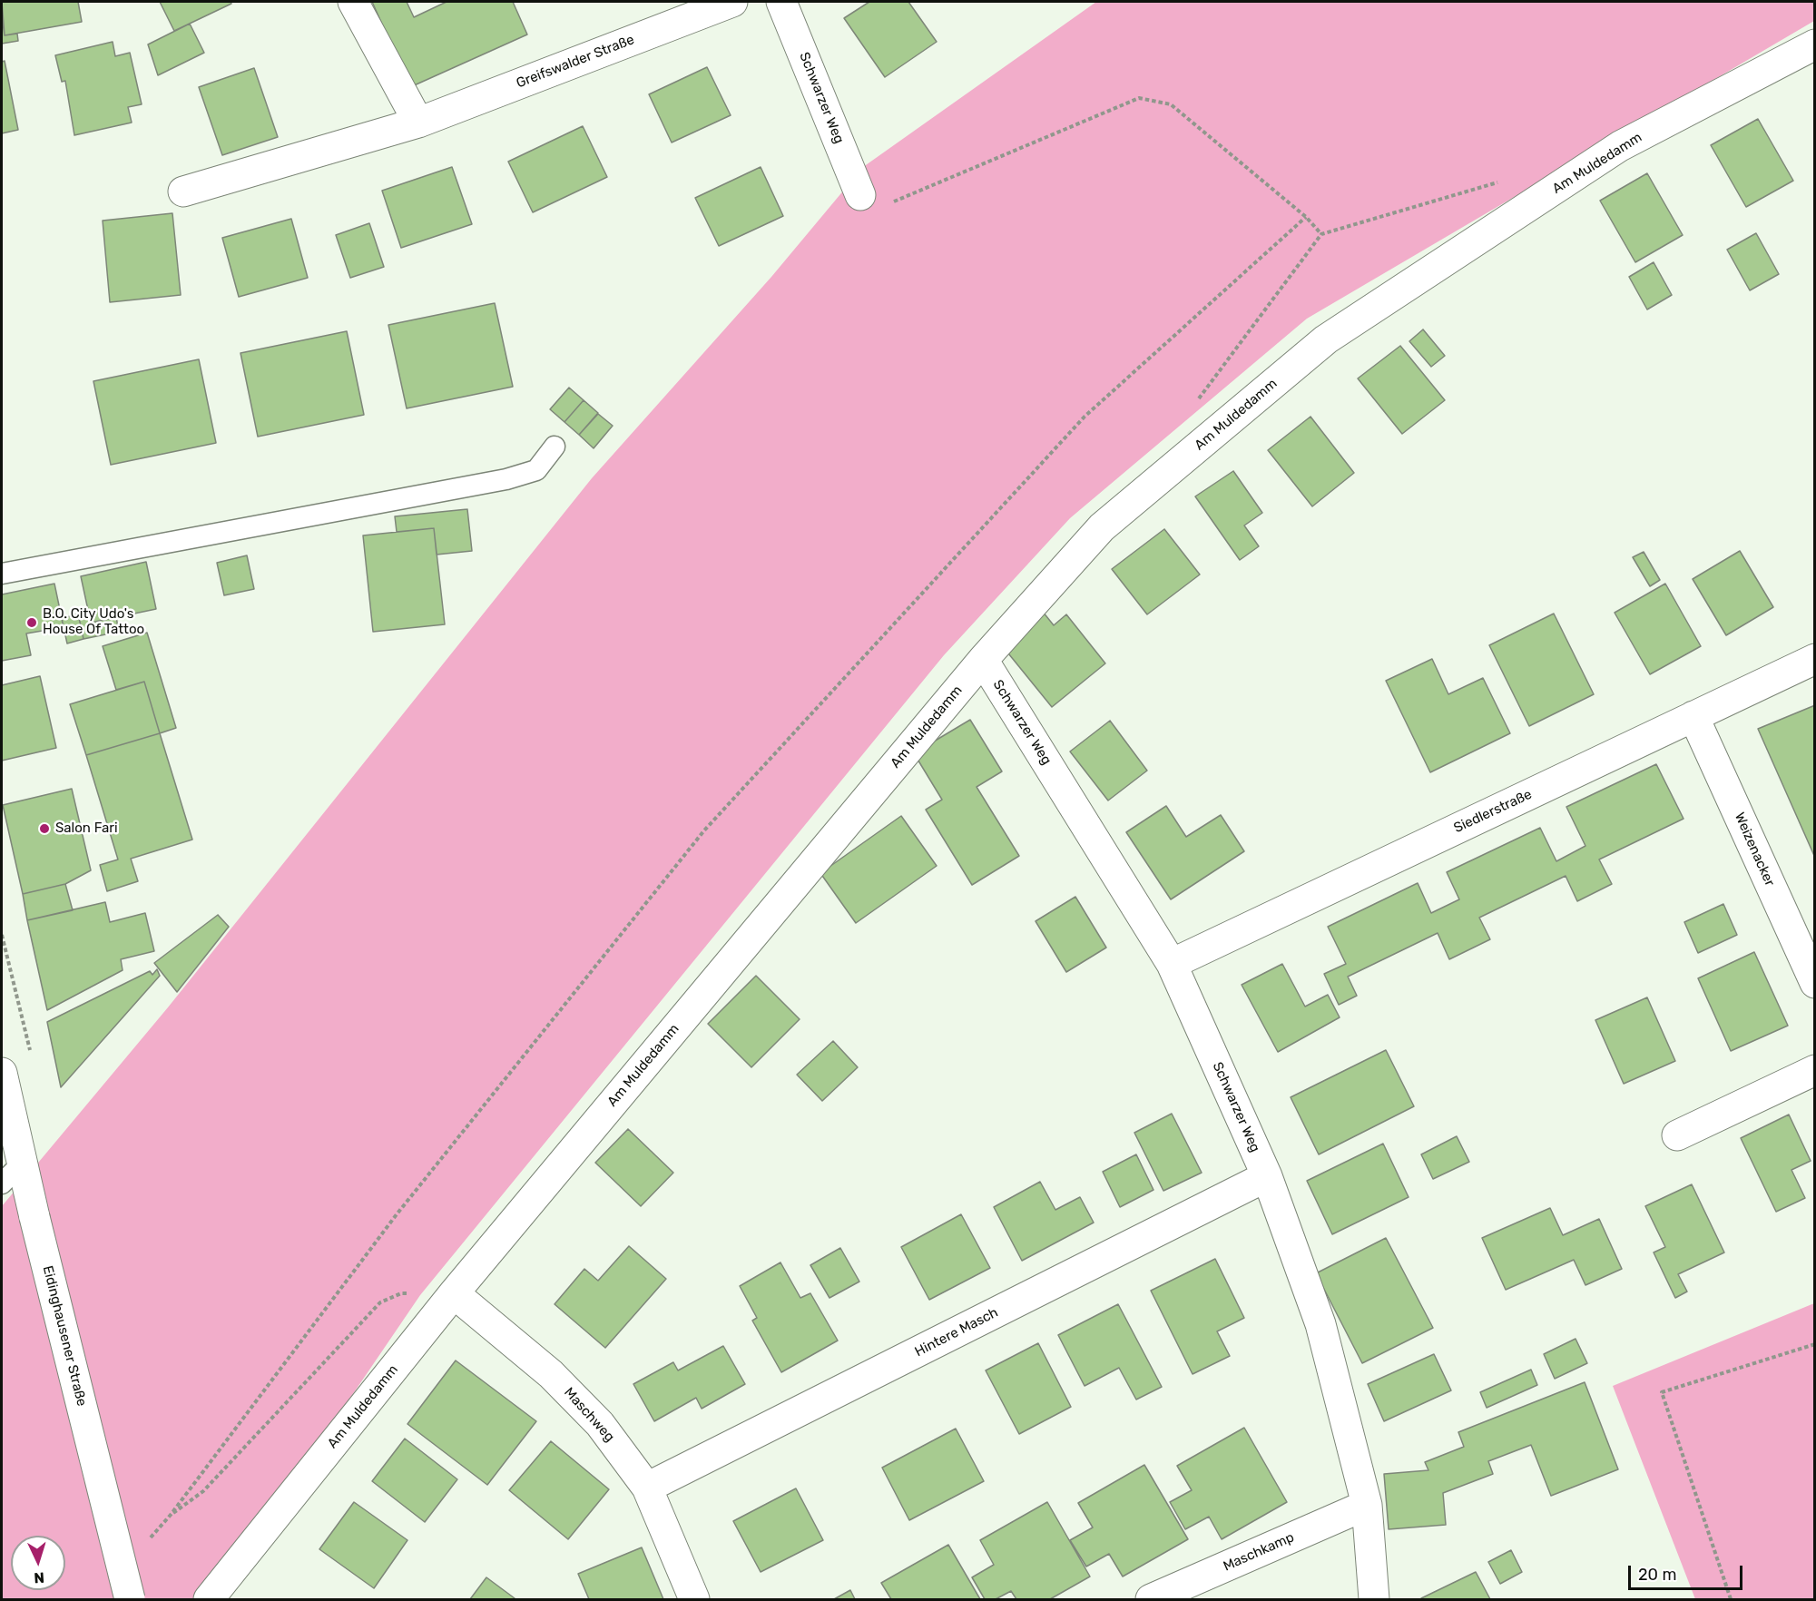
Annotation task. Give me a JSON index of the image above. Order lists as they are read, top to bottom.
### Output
{
  "streets": {
    "street": [
      "Greifswalder Straße",
      "Schwarzer Weg",
      "Am Muldedamm",
      "Siedlerstraße",
      "Weizenacker",
      "Hintere Masch",
      "Eidinghausener Straße",
      "Maschweg",
      "Maschkamp"
    ]
  },
  "crossings": [
    ["Schwarzer Weg", "Am Muldedamm"],
    ["Schwarzer Weg", "Siedlerstraße"],
    ["Schwarzer Weg", "Hintere Masch"],
    ["Schwarzer Weg", "Maschkamp"],
    ["Am Muldedamm", "Maschweg"],
    ["Siedlerstraße", "Weizenacker"],
    ["Hintere Masch", "Maschweg"]
  ],
  "places": ["B.O. City Udo's House Of Tattoo", "Salon Fari"],
  "scale_bar": "20 m",
  "north": "bottom"
}
